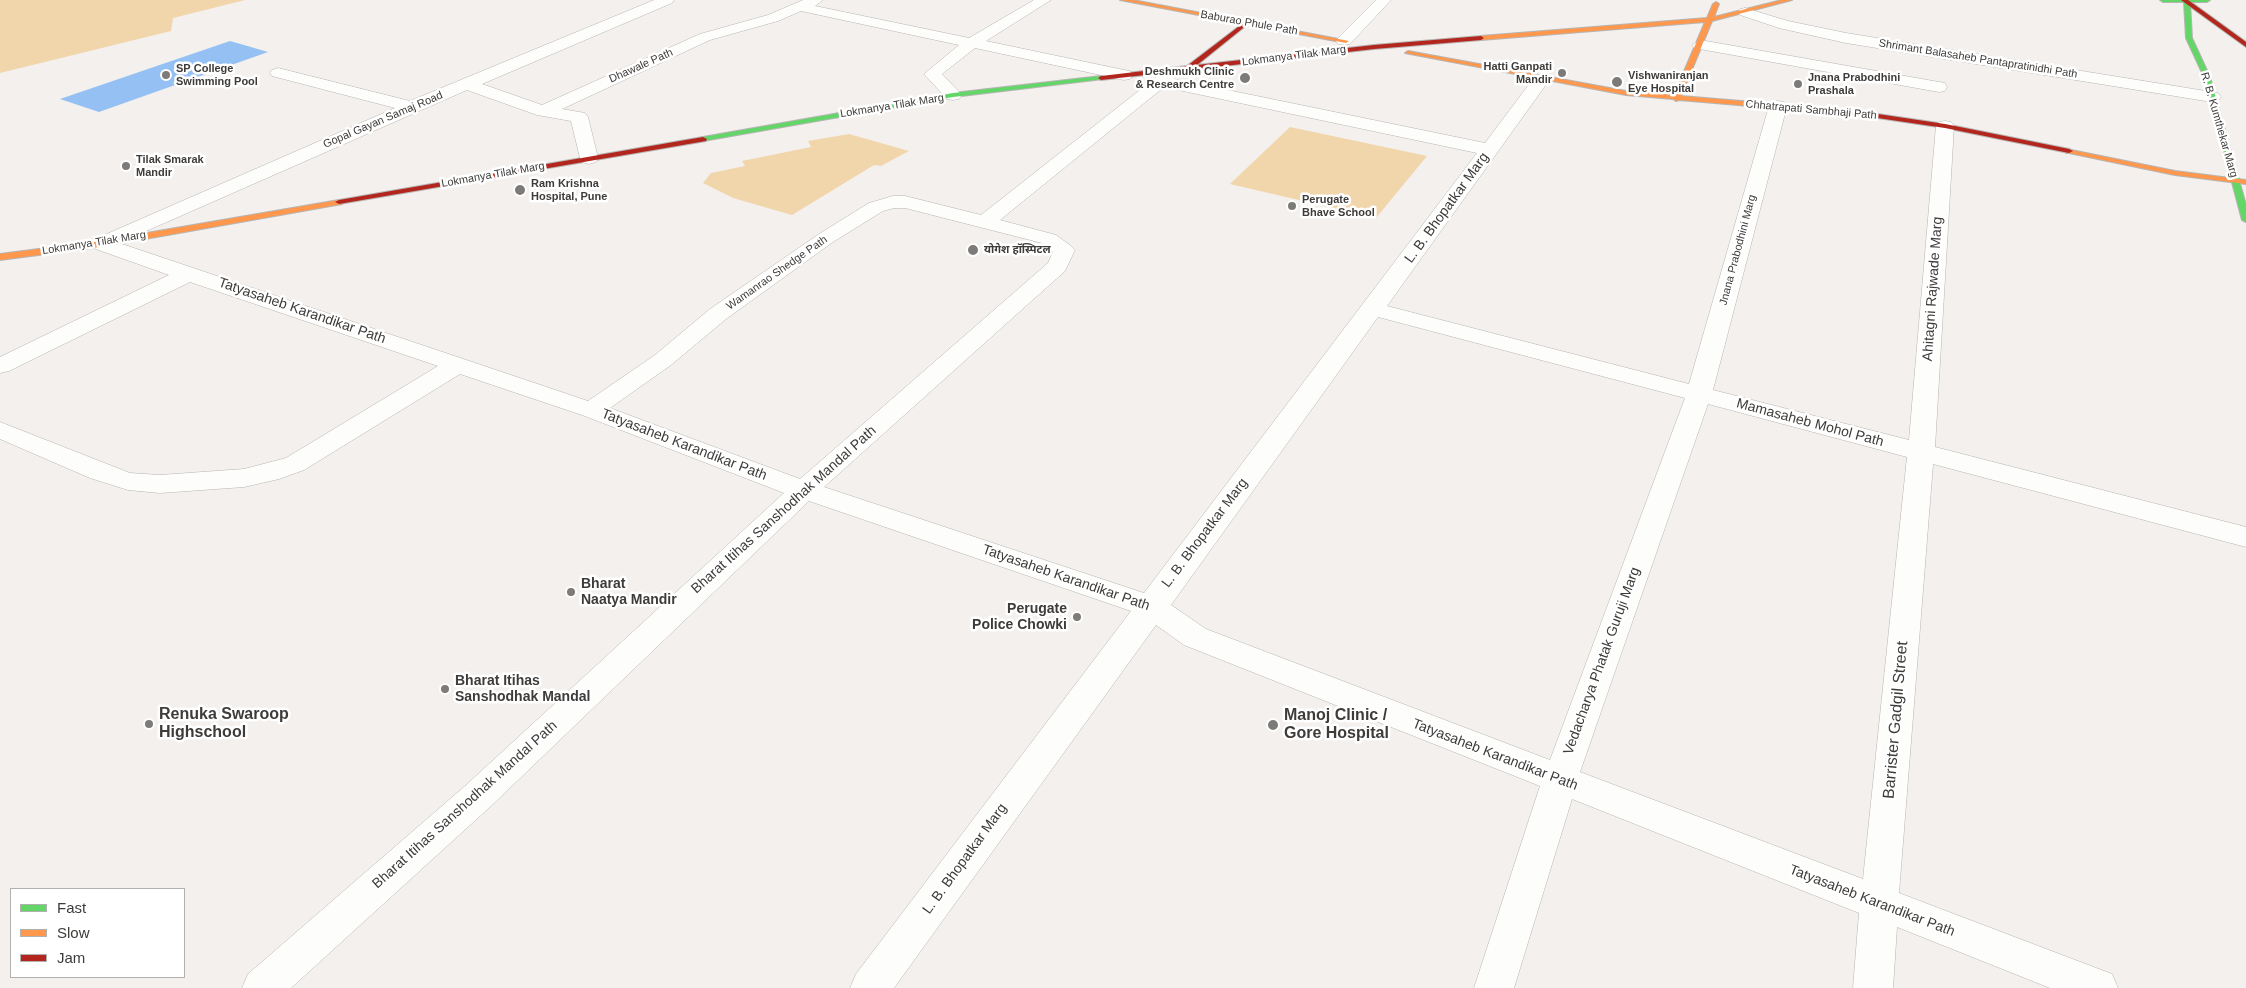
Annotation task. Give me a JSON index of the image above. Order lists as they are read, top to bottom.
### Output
{
  "streets": {
    "street": [
      "Baburao Phule Path",
      "Lokmanya Tilak Marg",
      "Shrimant Balasaheb Pantapratinidhi Path",
      "Dhawale Path",
      "Chhatrapati Sambhaji Path",
      "Gopal Gayan Samaj Road",
      "R. B. Kumthekar Marg",
      "L. B. Bhopatkar Marg",
      "Jnana Prabodhini Marg",
      "Wamanrao Shedge Path",
      "Ahitagni Rajwade Marg",
      "Tatyasaheb Karandikar Path",
      "Mamasaheb Mohol Path",
      "Bharat Itihas Sanshodhak Mandal Path",
      "Vedacharya Phatak Guruji Marg",
      "Barrister Gadgil Street"
    ]
  },
  "crossings": [
    ["Baburao Phule Path", "Lokmanya Tilak Marg"],
    ["Baburao Phule Path", "Chhatrapati Sambhaji Path"],
    ["Lokmanya Tilak Marg", "Shrimant Balasaheb Pantapratinidhi Path"],
    ["Lokmanya Tilak Marg", "Chhatrapati Sambhaji Path"],
    ["Lokmanya Tilak Marg", "Gopal Gayan Samaj Road"],
    ["Lokmanya Tilak Marg", "Tatyasaheb Karandikar Path"],
    ["Shrimant Balasaheb Pantapratinidhi Path", "R. B. Kumthekar Marg"],
    ["Chhatrapati Sambhaji Path", "R. B. Kumthekar Marg"],
    ["Chhatrapati Sambhaji Path", "L. B. Bhopatkar Marg"],
    ["Chhatrapati Sambhaji Path", "Jnana Prabodhini Marg"],
    ["Chhatrapati Sambhaji Path", "Ahitagni Rajwade Marg"],
    ["Gopal Gayan Samaj Road", "Tatyasaheb Karandikar Path"],
    ["L. B. Bhopatkar Marg", "Tatyasaheb Karandikar Path"],
    ["L. B. Bhopatkar Marg", "Mamasaheb Mohol Path"],
    ["Jnana Prabodhini Marg", "Mamasaheb Mohol Path"],
    ["Jnana Prabodhini Marg", "Vedacharya Phatak Guruji Marg"],
    ["Wamanrao Shedge Path", "Tatyasaheb Karandikar Path"],
    ["Wamanrao Shedge Path", "Bharat Itihas Sanshodhak Mandal Path"],
    ["Ahitagni Rajwade Marg", "Mamasaheb Mohol Path"],
    ["Ahitagni Rajwade Marg", "Barrister Gadgil Street"],
    ["Tatyasaheb Karandikar Path", "Bharat Itihas Sanshodhak Mandal Path"],
    ["Tatyasaheb Karandikar Path", "Vedacharya Phatak Guruji Marg"],
    ["Tatyasaheb Karandikar Path", "Barrister Gadgil Street"],
    ["Mamasaheb Mohol Path", "Vedacharya Phatak Guruji Marg"],
    ["Mamasaheb Mohol Path", "Barrister Gadgil Street"]
  ],
  "places": [
    "Hatti Ganpati Mandir",
    "SP College Swimming Pool",
    "Deshmukh Clinic & Research Centre",
    "Vishwaniranjan Eye Hospital",
    "Jnana Prabodhini Prashala",
    "Tilak Smarak Mandir",
    "Ram Krishna Hospital, Pune",
    "Perugate Bhave School",
    "योगेश हॉस्पिटल",
    "Bharat Naatya Mandir",
    "Perugate Police Chowki",
    "Bharat Itihas Sanshodhak Mandal",
    "Renuka Swaroop Highschool",
    "Manoj Clinic / Gore Hospital"
  ],
  "legend": ["Fast", "Slow", "Jam"]
}
